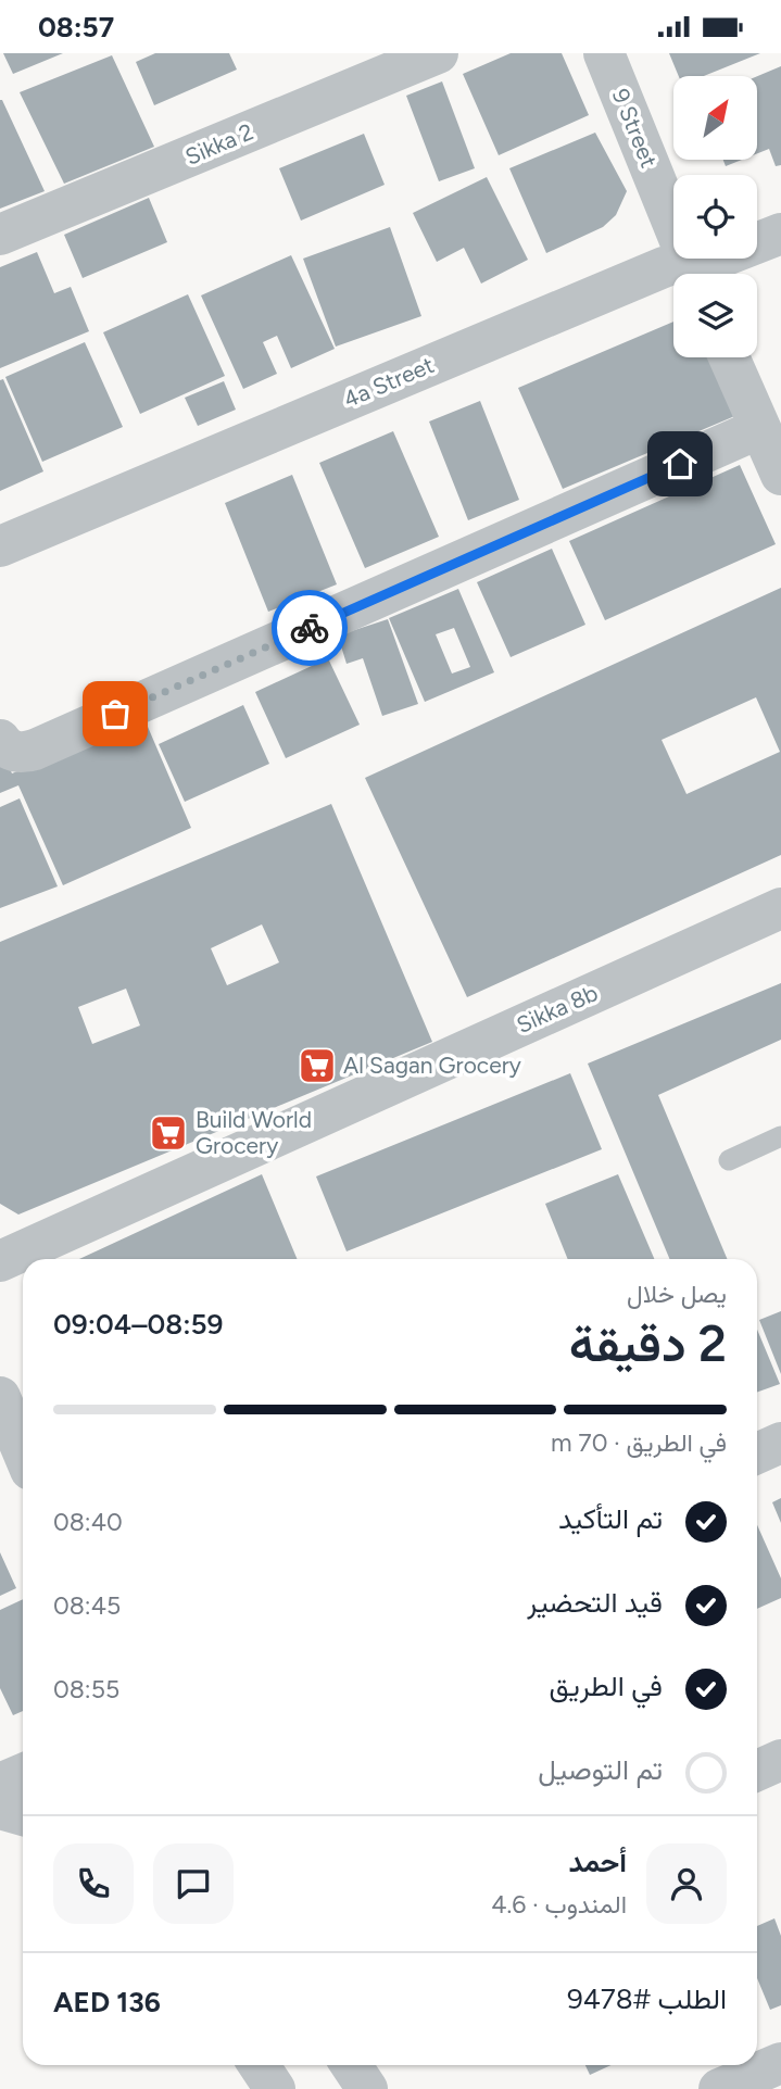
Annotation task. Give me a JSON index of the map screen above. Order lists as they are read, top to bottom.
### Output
{
  "streets": {
    "street": [
      "9 Street",
      "Sikka 2",
      "4a Street",
      "Sikka 8b"
    ]
  },
  "crossings": [
    ["9 Street", "4a Street"]
  ],
  "places": {
    "supermarket": ["Al Sagan Grocery", "Build World Grocery"]
  },
  "north": "top right",
  "page": {
    "status": "08:57",
    "heading": ["2 دقيقة", "يصل خلال", "08:59–09:04"],
    "panel": [
      "أحمد",
      "المندوب · 4.6",
      "الطلب #9478",
      "AED 136"
    ],
    "bar": "في الطريق · 70 m",
    "list": [
      ["تم التأكيد", "08:40"],
      ["قيد التحضير", "08:45"],
      ["في الطريق", "08:55"],
      "تم التوصيل"
    ]
  }
}
